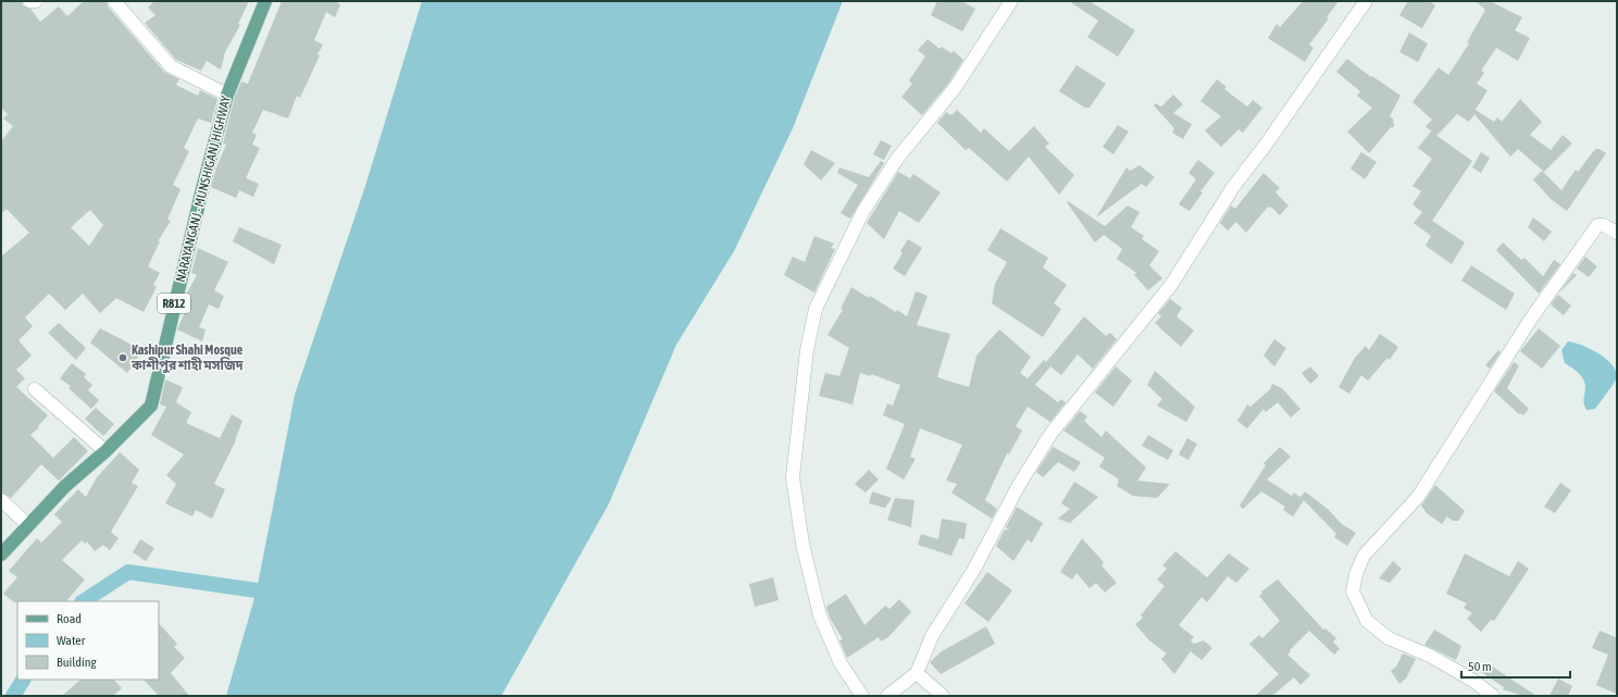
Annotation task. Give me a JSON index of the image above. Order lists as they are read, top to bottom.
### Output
{
  "streets": {
    "main road": ["NARAYANGANJ - MUNSHIGANJ HIGHWAY", "R812"]
  },
  "places": ["Kashipur Shahi Mosque কাশীপুর শাহী মসজিদ"],
  "legend": ["Road", "Water", "Building"],
  "scale_bar": "50 m"
}
